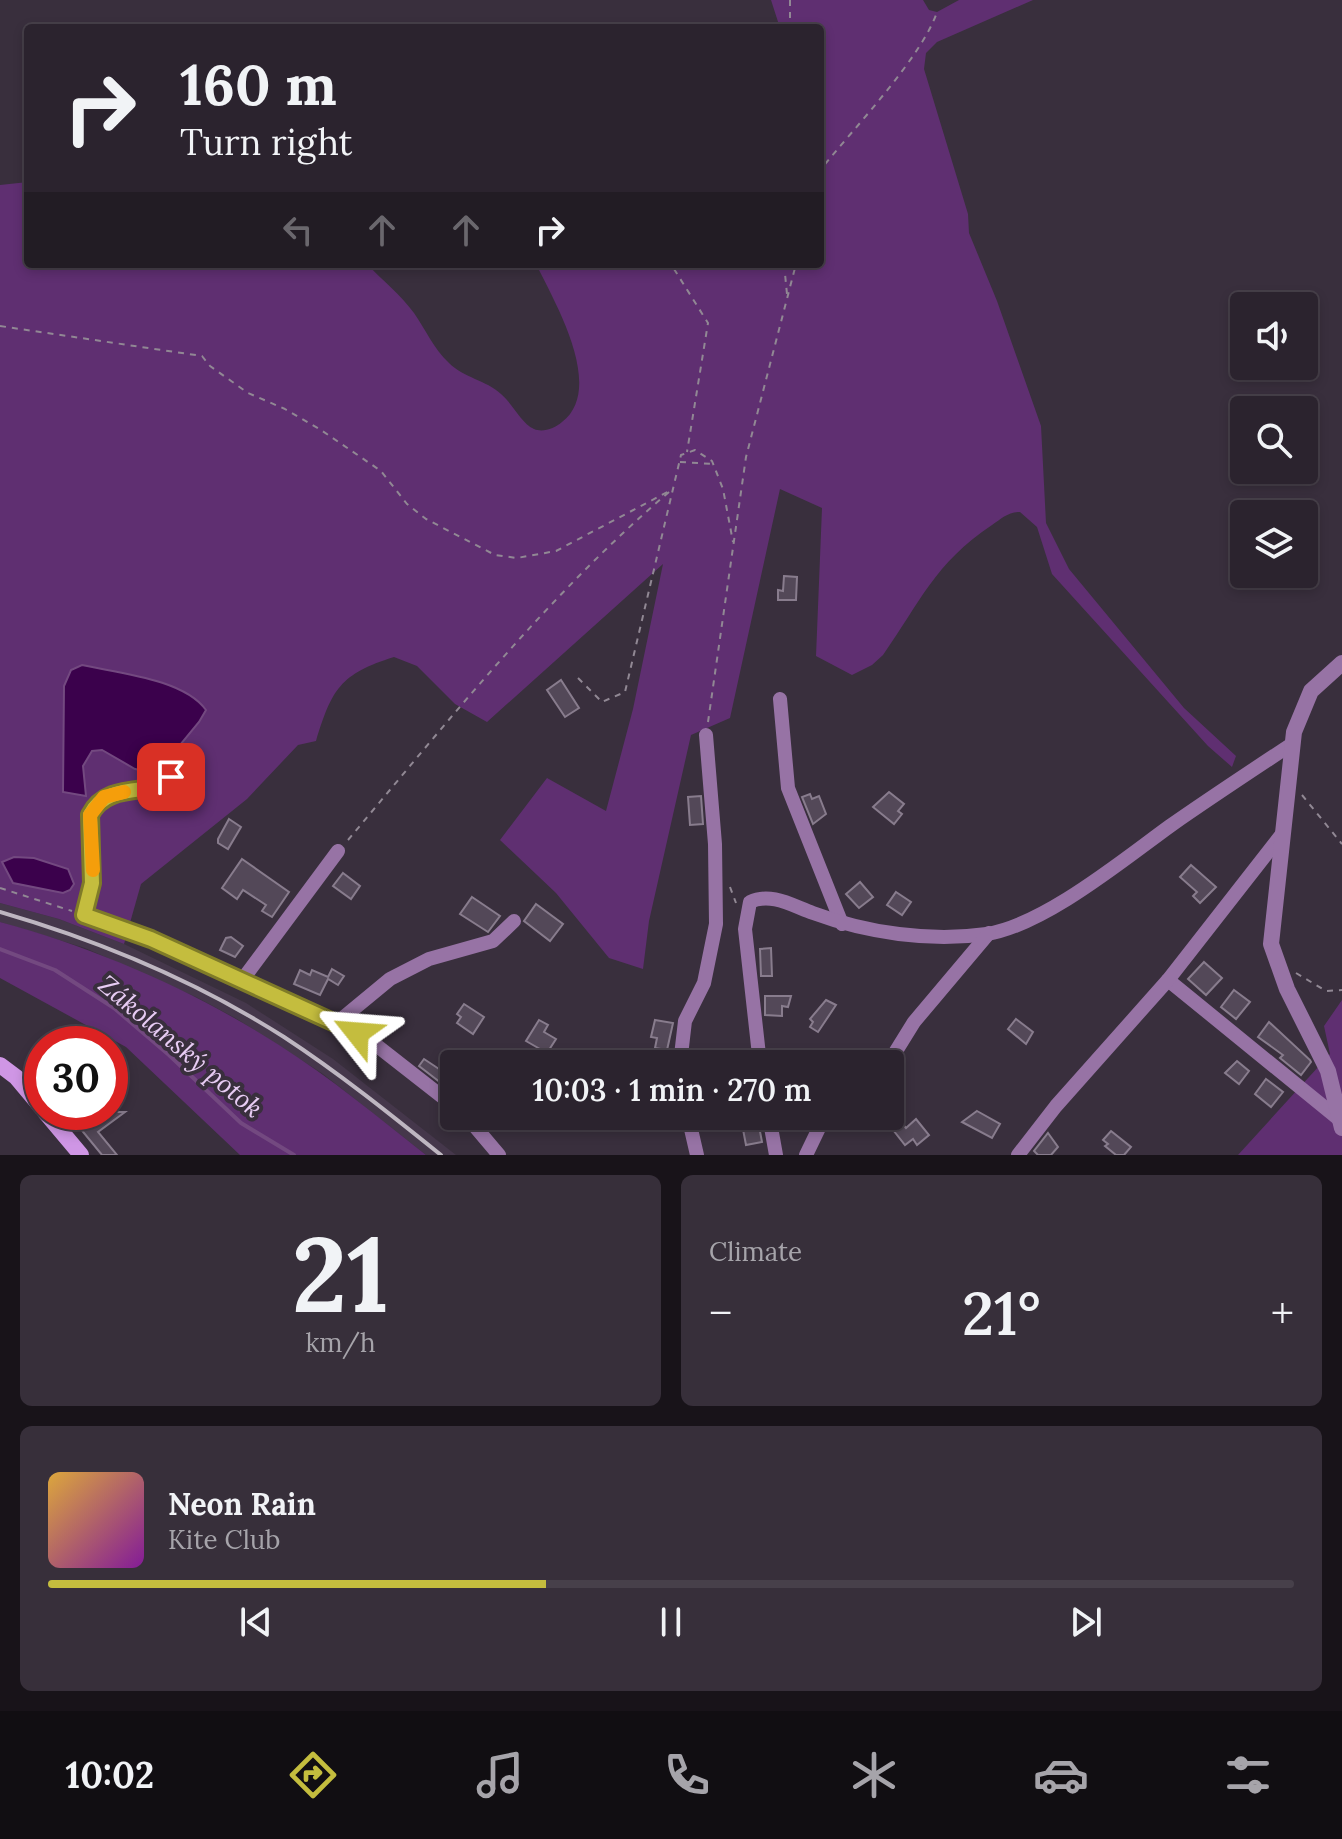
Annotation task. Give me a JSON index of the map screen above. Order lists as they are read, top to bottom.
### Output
{
  "water": ["Zákolanský potok"],
  "page": {
    "turn": ["160 m", "Turn right"],
    "limit": "30",
    "trip": "10:03 · 1 min · 270 m",
    "tile": [
      ["21", "km/h"],
      "Climate"
    ],
    "heat": ["−", "21°", "+"],
    "song": ["Neon Rain", "Kite Club"],
    "tabs": "10:02"
  }
}
